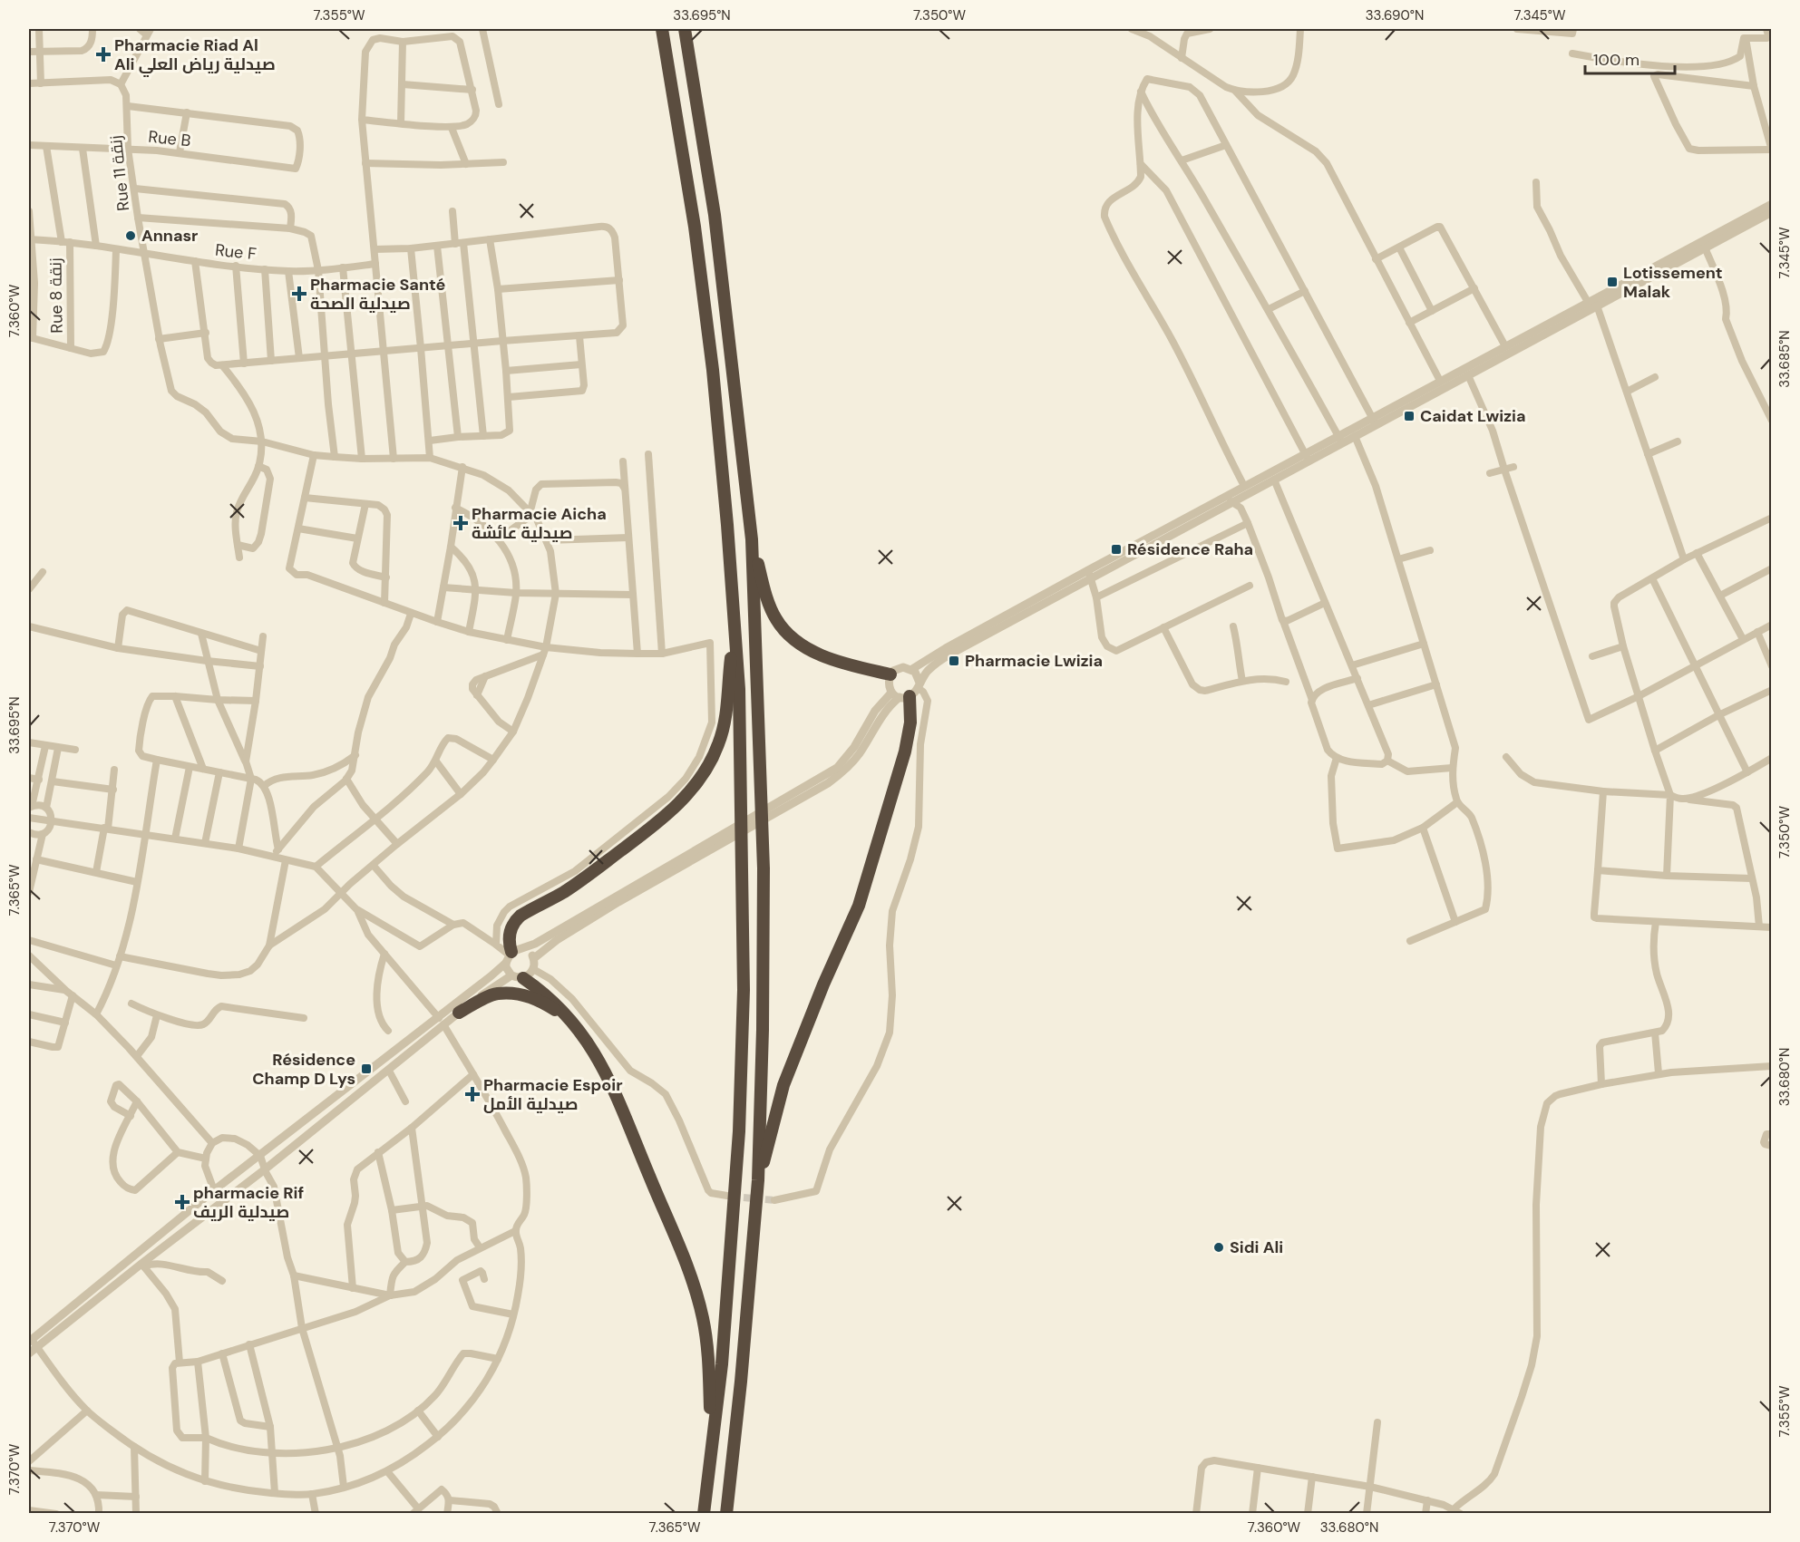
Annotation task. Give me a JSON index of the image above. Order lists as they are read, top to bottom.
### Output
{
  "streets": {
    "street": [
      "Rue B",
      "Rue 11 زنقة",
      "Rue F",
      "Rue 8 زنقة"
    ]
  },
  "crossings": [
    ["Rue B", "Rue 11 زنقة"],
    ["Rue B", "Rue 8 زنقة"],
    ["Rue 11 زنقة", "Rue F"],
    ["Rue F", "Rue 8 زنقة"]
  ],
  "places": {
    "health": [
      "Pharmacie Riad Al Ali صيدلية رياض العلي",
      "Pharmacie Santé صيدلية الصحة",
      "Pharmacie Aicha صيدلية عائشة",
      "Pharmacie Espoir صيدلية الأمل",
      "pharmacie Rif صيدلية الريف"
    ],
    "other": ["Annasr", "Sidi Ali"],
    "transit": [
      "Lotissement Malak",
      "Caidat Lwizia",
      "Résidence Raha",
      "Pharmacie Lwizia",
      "Résidence Champ D Lys"
    ]
  },
  "scale_bar": "100 m",
  "coordinates": [
    "7.355°W",
    "33.695°N",
    "7.350°W",
    "33.690°N",
    "7.345°W",
    "7.360°W",
    "33.685°N",
    "7.365°W",
    "33.680°N",
    "7.370°W"
  ]
}
